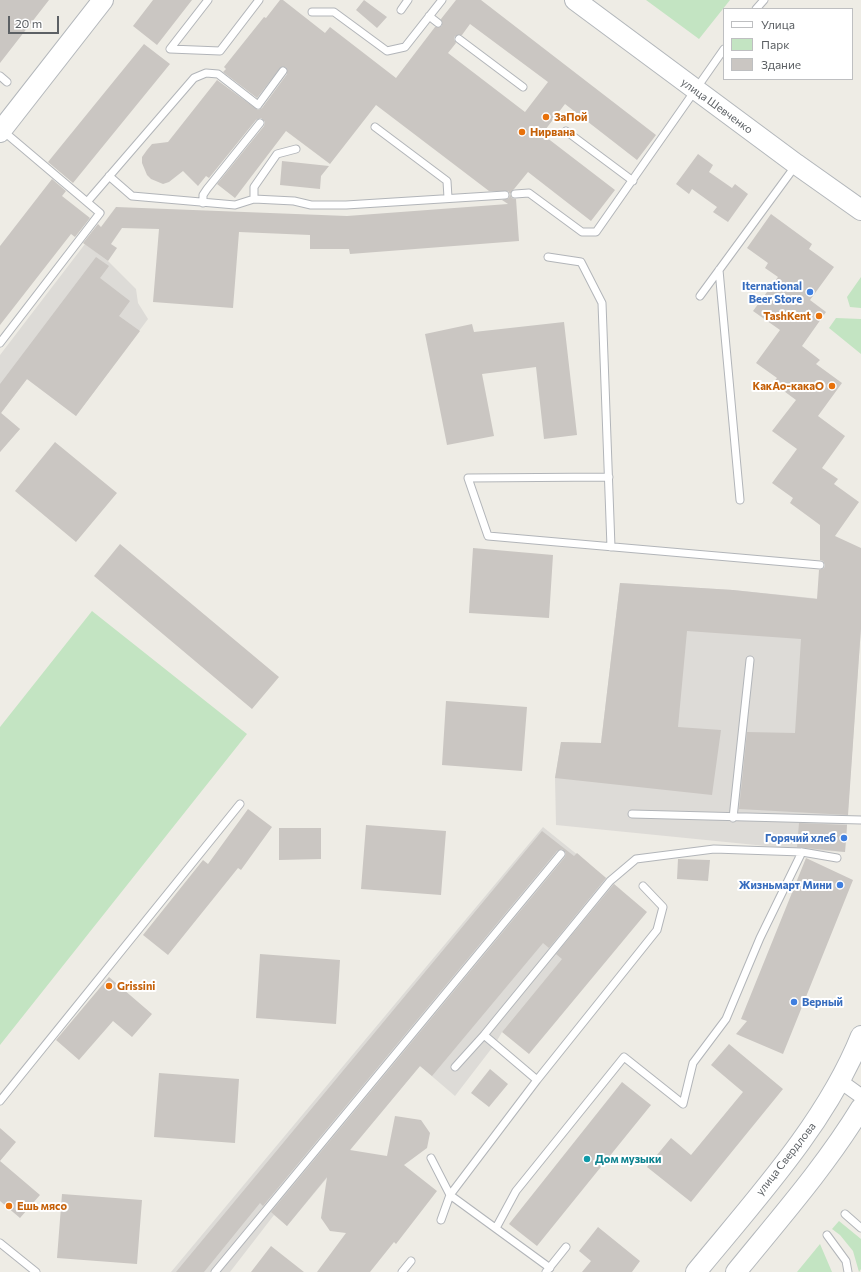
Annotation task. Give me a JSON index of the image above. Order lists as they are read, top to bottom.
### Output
{
  "streets": {
    "main road": ["улица Шевченко", "улица Свердлова"]
  },
  "places": [
    "ЗаПой",
    "Нирвана",
    "Iternational Beer Store",
    "TashKent",
    "КакАо-какаО",
    "Горячий хлеб",
    "Жизньмарт Мини",
    "Grissini",
    "Верный",
    "Дом музыки",
    "Ешь мясо"
  ],
  "legend": ["Улица", "Парк", "Здание"],
  "scale_bar": "20 m"
}
